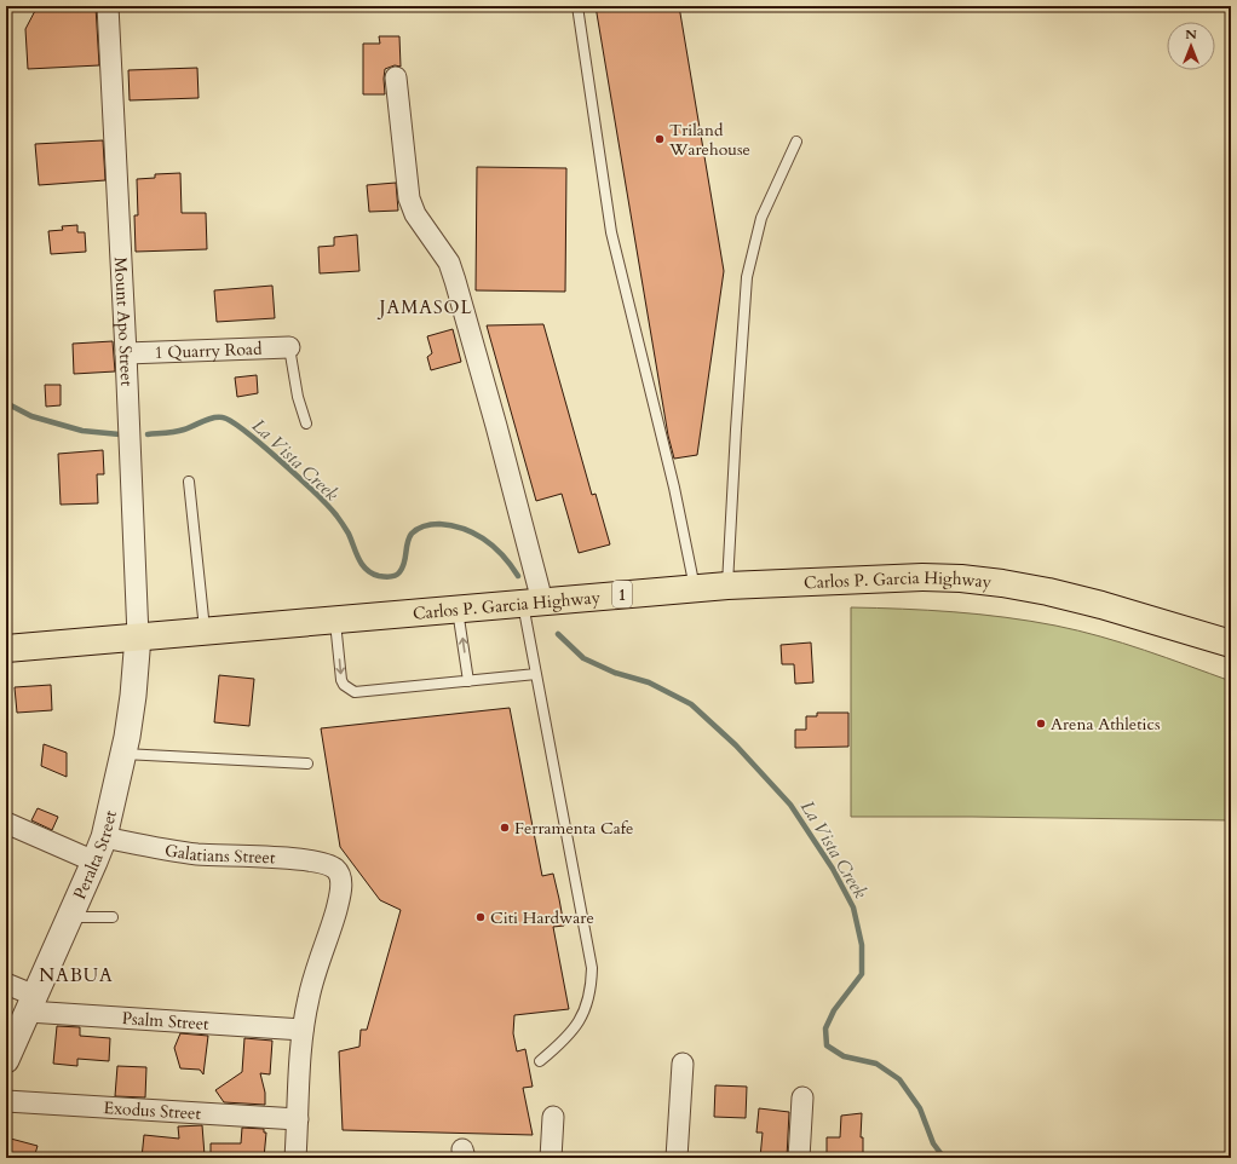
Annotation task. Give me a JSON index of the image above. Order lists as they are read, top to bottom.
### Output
{
  "streets": {
    "highway": ["Carlos P. Garcia Highway", "1"],
    "street": [
      "Mount Apo Street",
      "1 Quarry Road",
      "Galatians Street",
      "Peralta Street",
      "Psalm Street",
      "Exodus Street"
    ]
  },
  "crossings": [
    ["Mount Apo Street", "1 Quarry Road"],
    ["Mount Apo Street", "Carlos P. Garcia Highway"],
    ["Mount Apo Street", "Peralta Street"],
    ["Carlos P. Garcia Highway", "Peralta Street"],
    ["Galatians Street", "Peralta Street"],
    ["Galatians Street", "Psalm Street"],
    ["Peralta Street", "Psalm Street"]
  ],
  "districts": ["JAMASOL", "NABUA"],
  "water": ["La Vista Creek"],
  "places": [
    "Triland Warehouse",
    "Arena Athletics",
    "Ferramenta Cafe",
    "Citi Hardware"
  ],
  "north": "top"
}
